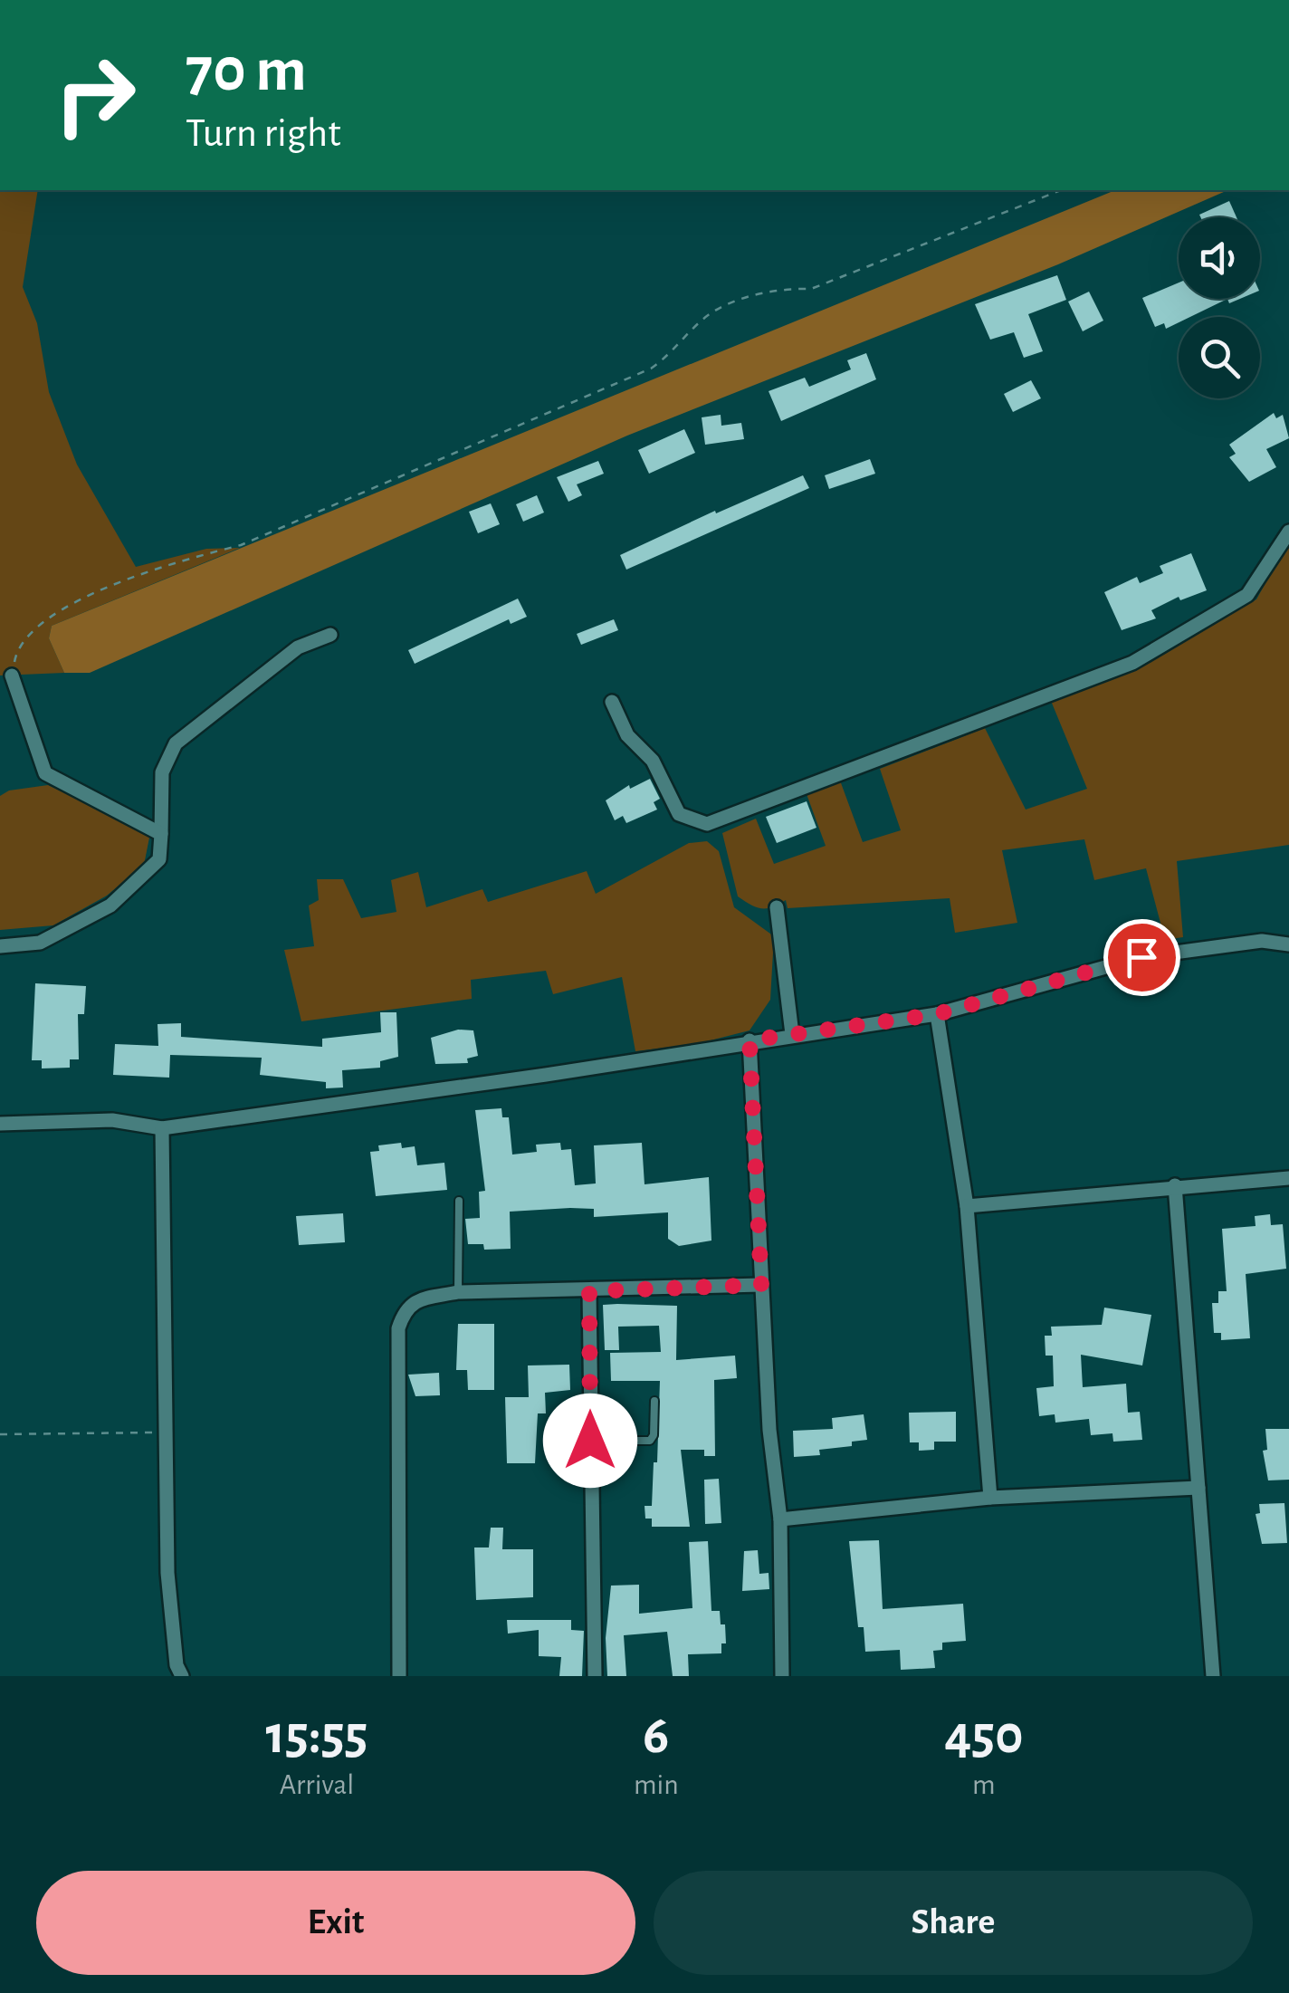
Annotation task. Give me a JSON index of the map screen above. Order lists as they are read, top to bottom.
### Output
{
  "page": {
    "turn": ["70 m", "Turn right"],
    "eta": [
      "15:55",
      "Arrival",
      "6",
      "min",
      "450",
      "m"
    ],
    "buttons": ["Exit", "Share"]
  }
}
